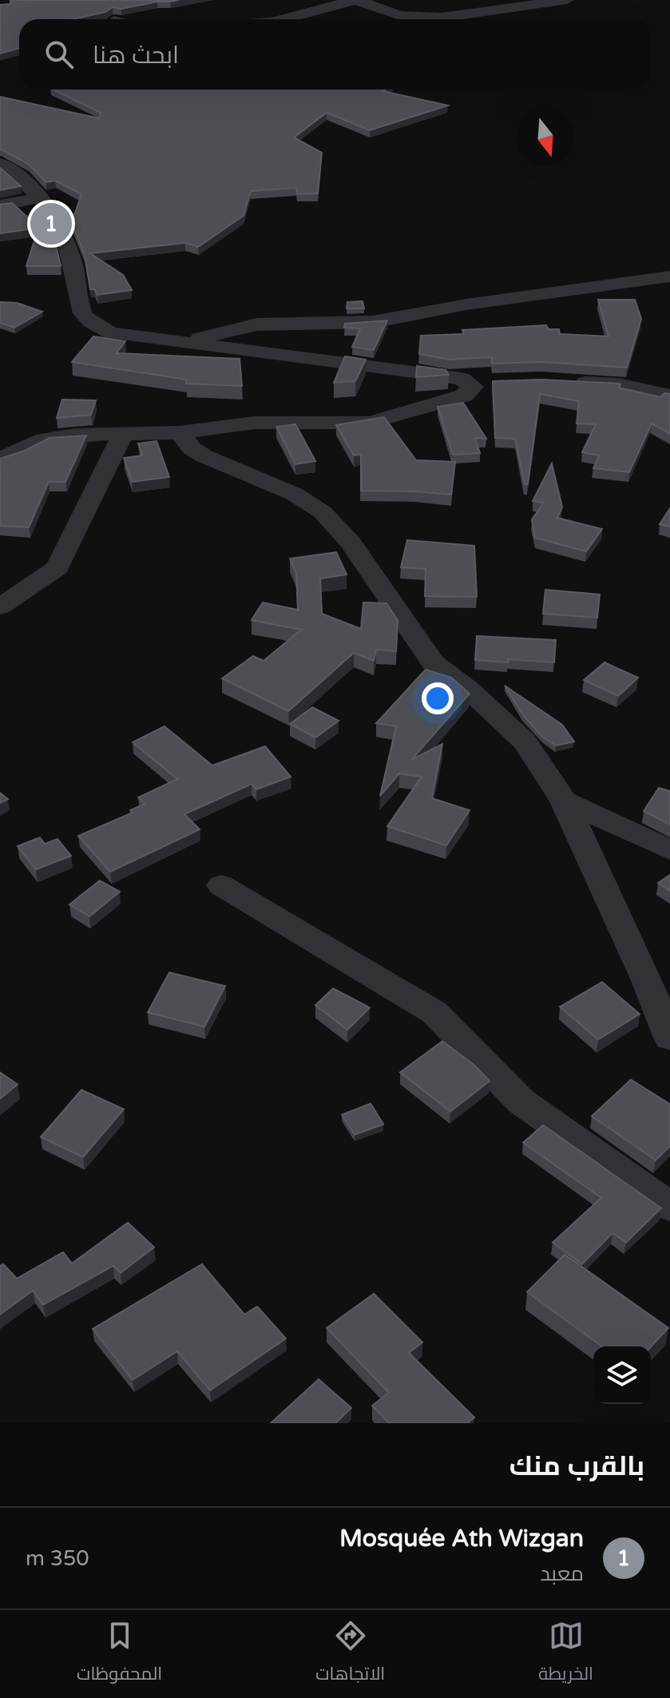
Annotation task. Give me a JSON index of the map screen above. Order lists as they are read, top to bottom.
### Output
{
  "north": "bottom",
  "page": {
    "search": "ابحث هنا",
    "pins": "1",
    "heading": "بالقرب منك",
    "list": [
      {
        "mark": "1",
        "name": "Mosquée Ath Wizgan",
        "note": "معبد",
        "value": "350 m"
      }
    ],
    "nav": ["الخريطة", "الاتجاهات", "المحفوظات"]
  }
}
